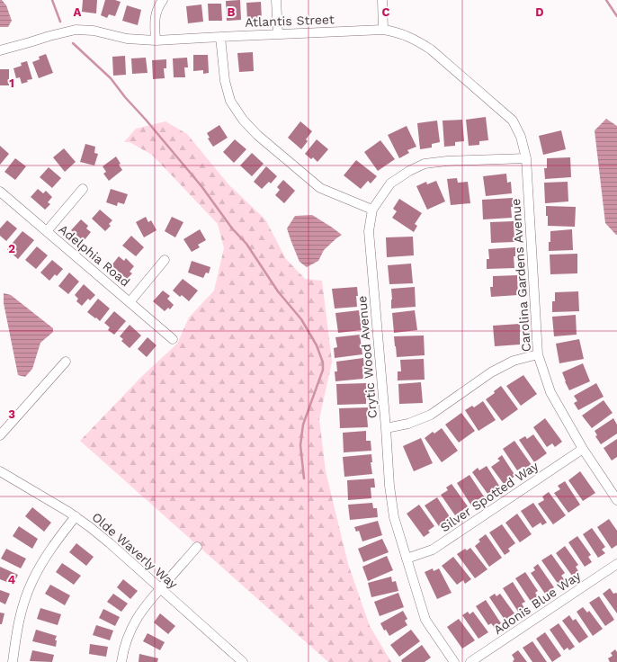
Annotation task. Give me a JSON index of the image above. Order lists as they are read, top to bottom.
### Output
{
  "streets": {
    "street": [
      "Atlantis Street",
      "Adelphia Road",
      "Carolina Gardens Avenue",
      "Crytic Wood Avenue",
      "Silver Spotted Way",
      "Olde Waverly Way",
      "Adonis Blue Way"
    ]
  },
  "crossings": [
    ["Atlantis Street", "Carolina Gardens Avenue"],
    ["Atlantis Street", "Crytic Wood Avenue"],
    ["Carolina Gardens Avenue", "Crytic Wood Avenue"],
    ["Carolina Gardens Avenue", "Silver Spotted Way"],
    ["Crytic Wood Avenue", "Silver Spotted Way"]
  ],
  "grid": {
    "columns": [
      "A",
      "B",
      "C",
      "D"
    ],
    "rows": [
      "1",
      "2",
      "3",
      "4"
    ]
  }
}
